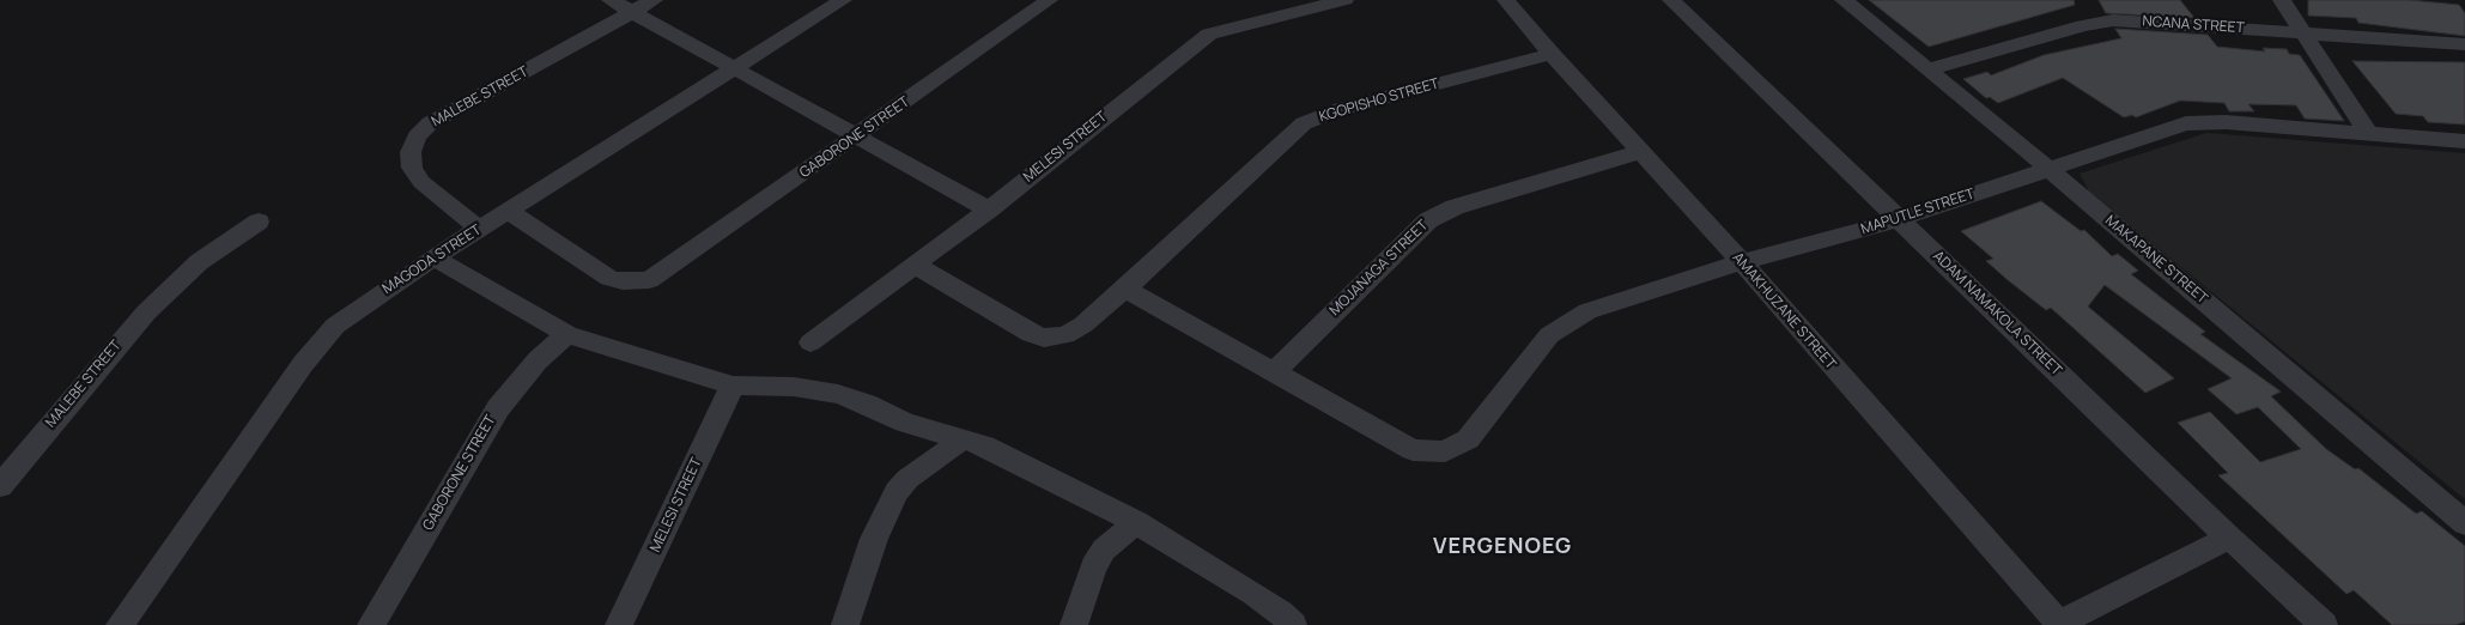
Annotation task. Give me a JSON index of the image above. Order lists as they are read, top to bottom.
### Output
{
  "streets": {
    "street": [
      "NCANA STREET",
      "MALEBE STREET",
      "KGOPISHO STREET",
      "GABORONE STREET",
      "MELESI STREET",
      "MAPUTLE STREET",
      "MAGODA STREET",
      "MAKAPANE STREET",
      "MOJANAGA STREET",
      "AMAKHUZANE STREET",
      "ADAM NAMAKOLA STREET"
    ]
  },
  "crossings": [
    ["NCANA STREET", "MAKAPANE STREET"],
    ["MALEBE STREET", "MAGODA STREET"],
    ["KGOPISHO STREET", "MELESI STREET"],
    ["KGOPISHO STREET", "AMAKHUZANE STREET"],
    ["GABORONE STREET", "MAGODA STREET"],
    ["MAPUTLE STREET", "MAKAPANE STREET"],
    ["MAPUTLE STREET", "MOJANAGA STREET"],
    ["MAPUTLE STREET", "AMAKHUZANE STREET"],
    ["MAPUTLE STREET", "ADAM NAMAKOLA STREET"],
    ["MOJANAGA STREET", "AMAKHUZANE STREET"]
  ],
  "districts": ["VERGENOEG"]
}
